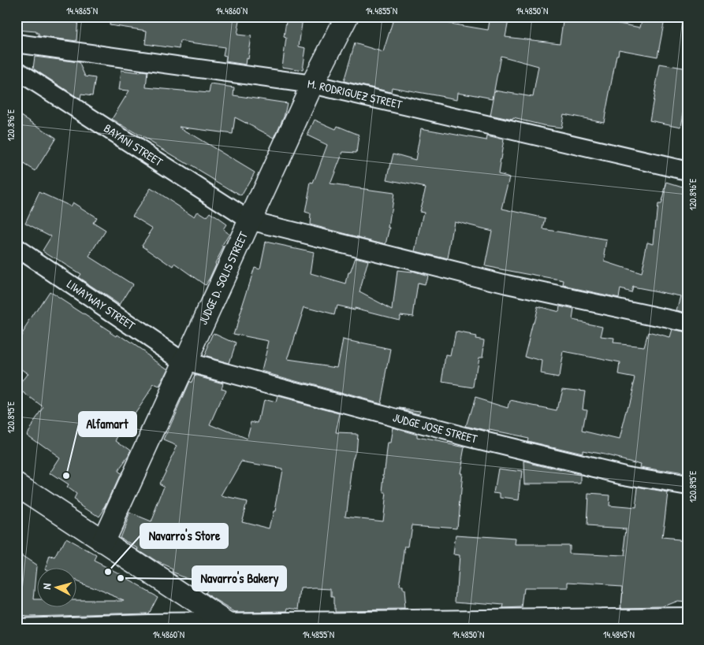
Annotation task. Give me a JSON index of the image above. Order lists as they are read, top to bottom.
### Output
{
  "streets": {
    "street": [
      "M. RODRIGUEZ STREET",
      "BAYANI STREET",
      "JUDGE D. SOLIS STREET",
      "LIWAYWAY STREET",
      "JUDGE JOSE STREET"
    ]
  },
  "crossings": [
    ["M. RODRIGUEZ STREET", "JUDGE D. SOLIS STREET"],
    ["BAYANI STREET", "JUDGE D. SOLIS STREET"],
    ["JUDGE D. SOLIS STREET", "LIWAYWAY STREET"],
    ["JUDGE D. SOLIS STREET", "JUDGE JOSE STREET"],
    ["LIWAYWAY STREET", "JUDGE JOSE STREET"]
  ],
  "places": ["Alfamart", "Navarro's Store", "Navarro's Bakery"],
  "north": "left",
  "coordinates": [
    "14.4865°N",
    "14.4860°N",
    "14.4855°N",
    "14.4850°N",
    "120.896°E",
    "120.895°E",
    "14.4845°N"
  ]
}
